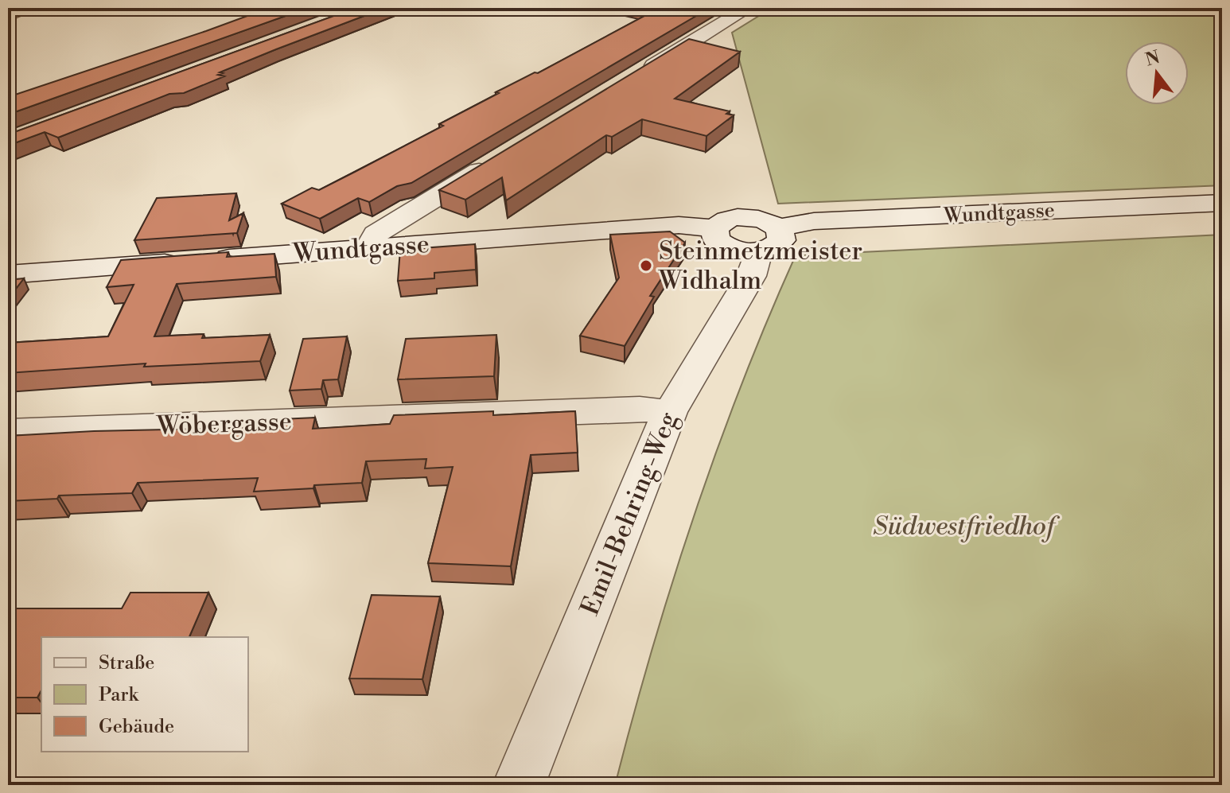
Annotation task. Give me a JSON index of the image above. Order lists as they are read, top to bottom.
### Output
{
  "streets": {
    "street": ["Wundtgasse", "Wöbergasse", "Emil-Behring-Weg"]
  },
  "crossings": [
    ["Wundtgasse", "Emil-Behring-Weg"],
    ["Wöbergasse", "Emil-Behring-Weg"]
  ],
  "parks": ["Südwestfriedhof"],
  "places": ["Steinmetzmeister Widhalm"],
  "legend": ["Straße", "Park", "Gebäude"],
  "north": "top"
}
